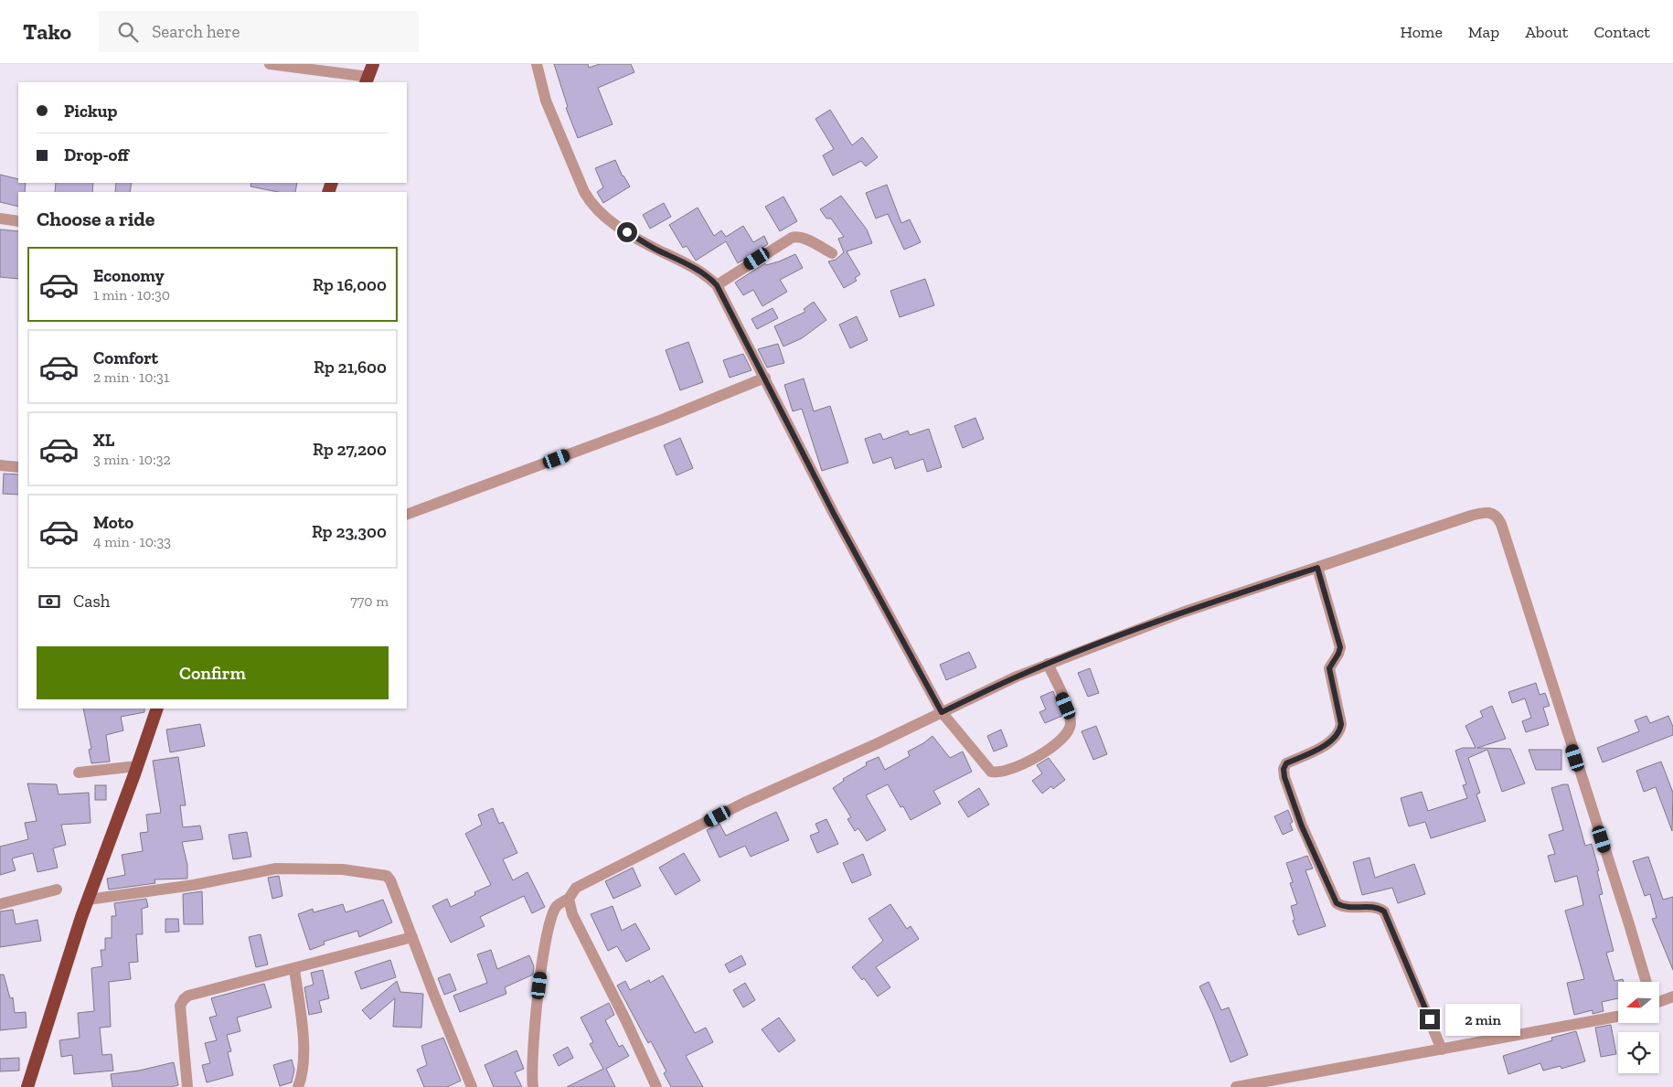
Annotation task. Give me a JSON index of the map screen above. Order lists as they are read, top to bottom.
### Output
{
  "north": "left",
  "page": {
    "header": "Tako",
    "search": "Search here",
    "nav": [
      "Home",
      "Map",
      "About",
      "Contact"
    ],
    "banner": ["Pickup", "Drop-off"],
    "heading": "Choose a ride",
    "list": [
      {
        "name": "Economy",
        "note": "1 min · 10:30",
        "value": "Rp 16,000"
      },
      {
        "name": "Comfort",
        "note": "2 min · 10:31",
        "value": "Rp 21,600"
      },
      {
        "name": "XL",
        "note": "3 min · 10:32",
        "value": "Rp 27,200"
      },
      {
        "name": "Moto",
        "note": "4 min · 10:33",
        "value": "Rp 23,300"
      }
    ],
    "pay": ["Cash", "770 m"],
    "buttons": "Confirm",
    "bubble": "2 min"
  }
}
